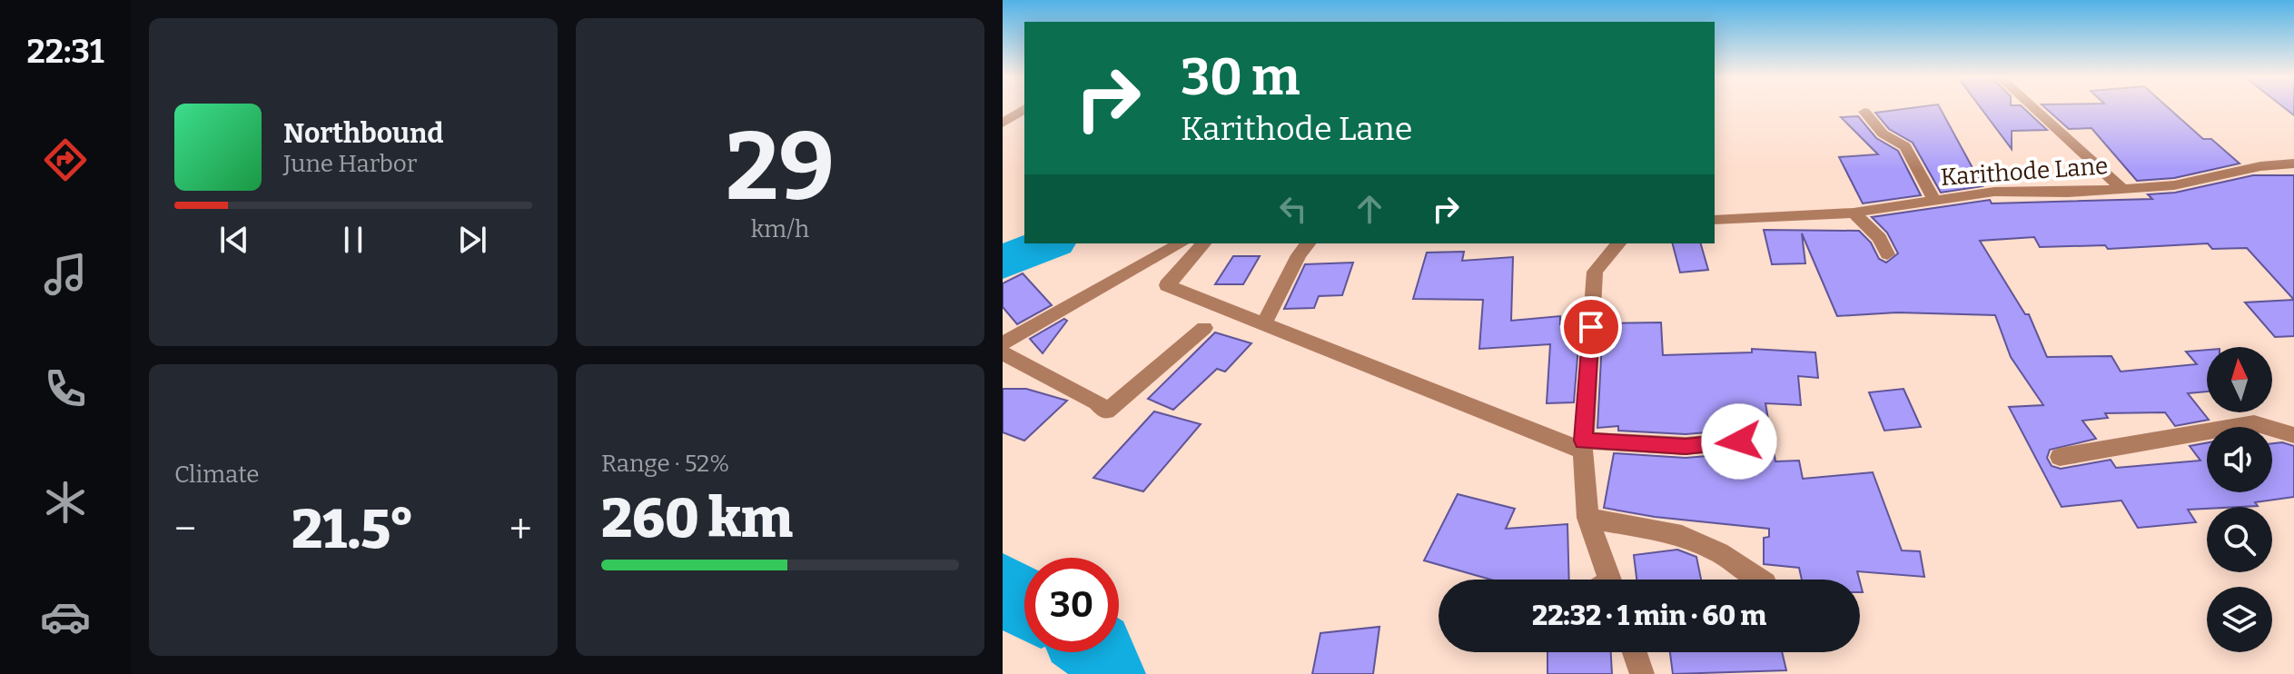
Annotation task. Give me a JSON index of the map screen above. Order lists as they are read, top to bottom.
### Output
{
  "streets": {
    "street": ["Karithode Lane"]
  },
  "north": "top",
  "page": {
    "tabs": "22:31",
    "tile": [
      ["29", "km/h"],
      "Climate",
      ["Range · 52%", "260 km"]
    ],
    "turn": ["30 m", "Karithode Lane"],
    "song": ["Northbound", "June Harbor"],
    "heat": ["−", "21.5°", "+"],
    "limit": "30",
    "trip": "22:32 · 1 min · 60 m"
  }
}
